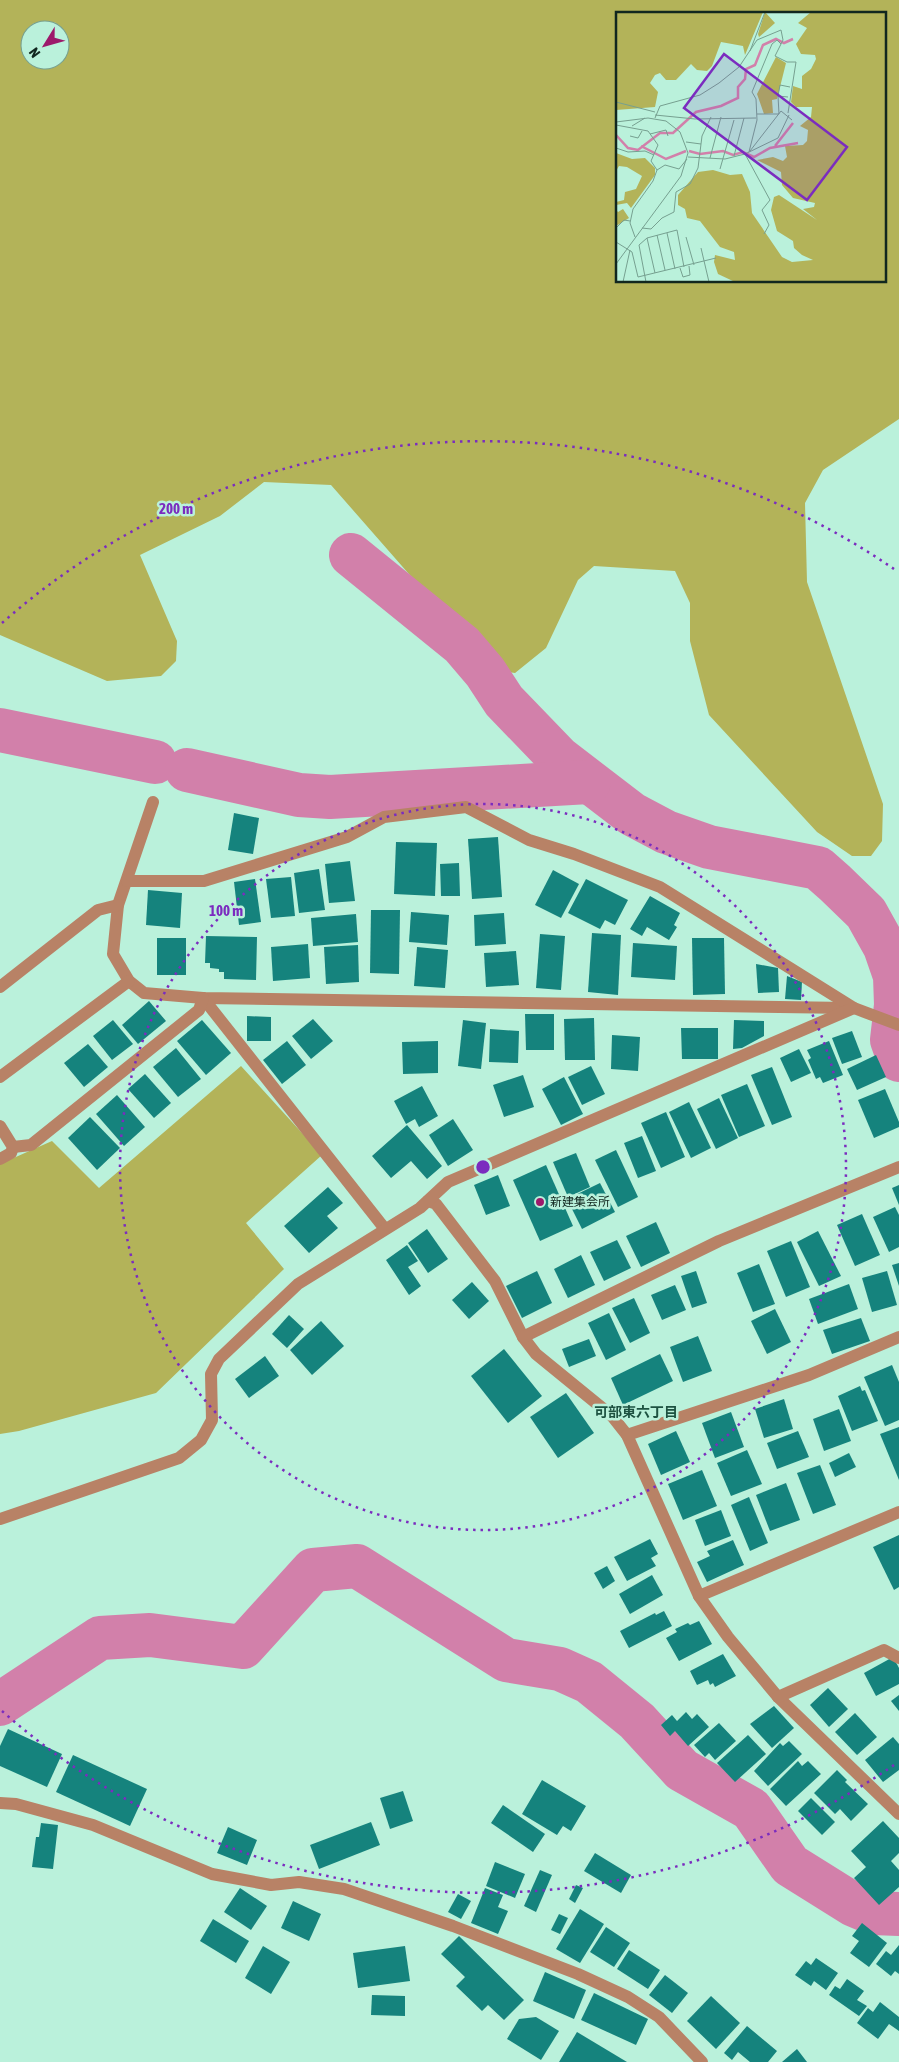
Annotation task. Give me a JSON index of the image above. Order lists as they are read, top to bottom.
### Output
{
  "districts": ["可部東六丁目"],
  "places": ["新建集会所"],
  "north": "bottom left",
  "rings": ["200 m", "100 m"]
}
